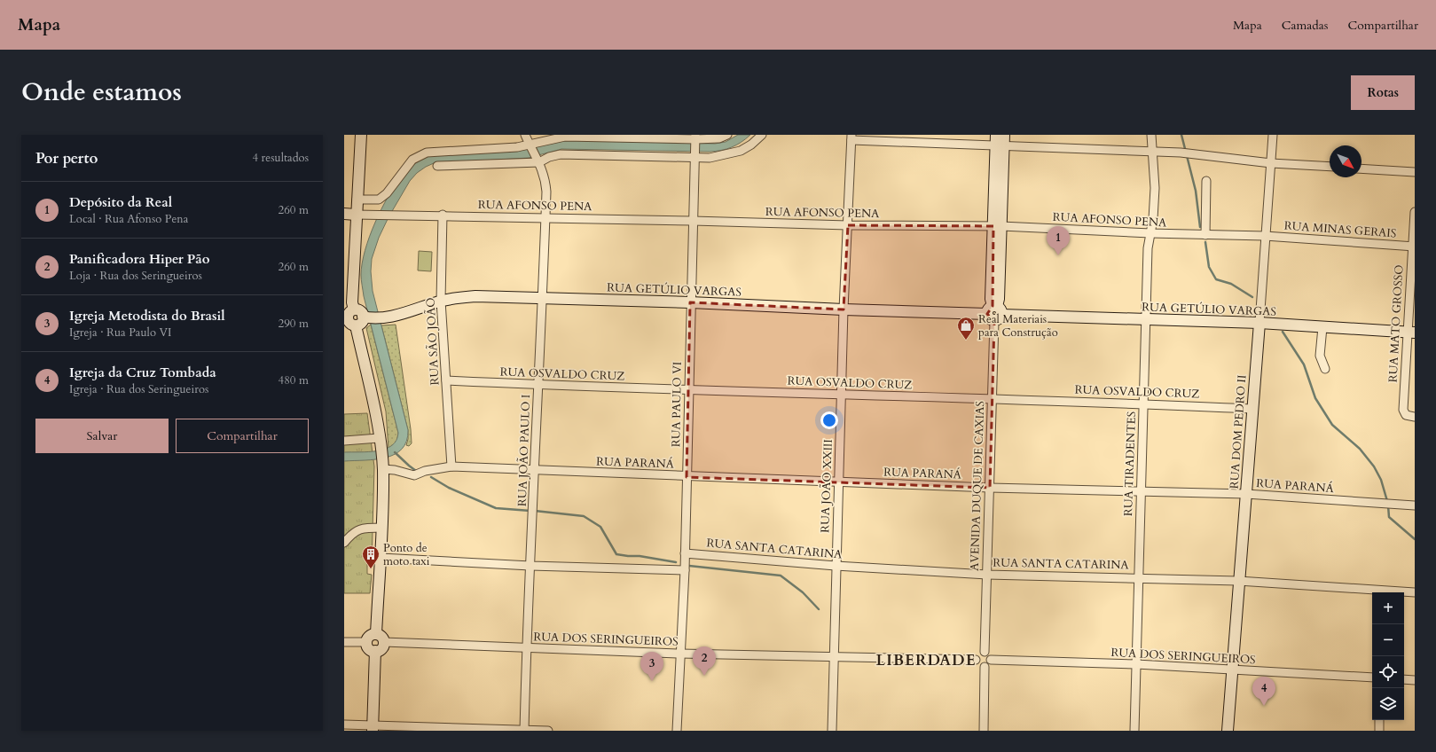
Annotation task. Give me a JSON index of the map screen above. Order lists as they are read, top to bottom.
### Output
{
  "streets": {
    "street": [
      "RUA AFONSO PENA",
      "RUA MINAS GERAIS",
      "RUA GETÚLIO VARGAS",
      "RUA MATO GROSSO",
      "RUA SÃO JOÃO",
      "RUA OSVALDO CRUZ",
      "RUA PAULO VI",
      "RUA DOM PEDRO II",
      "RUA JOÃO PAULO I",
      "RUA PARANÁ",
      "RUA TIRADENTES",
      "RUA JOÃO XXIII",
      "AVENIDA DUQUE DE CAXIAS",
      "RUA SANTA CATARINA",
      "RUA DOS SERINGUEIROS"
    ]
  },
  "crossings": [
    ["RUA AFONSO PENA", "RUA MINAS GERAIS"],
    ["RUA AFONSO PENA", "RUA SÃO JOÃO"],
    ["RUA AFONSO PENA", "RUA PAULO VI"],
    ["RUA AFONSO PENA", "RUA DOM PEDRO II"],
    ["RUA AFONSO PENA", "RUA JOÃO PAULO I"],
    ["RUA AFONSO PENA", "RUA TIRADENTES"],
    ["RUA AFONSO PENA", "RUA JOÃO XXIII"],
    ["RUA AFONSO PENA", "AVENIDA DUQUE DE CAXIAS"],
    ["RUA MINAS GERAIS", "RUA MATO GROSSO"],
    ["RUA MINAS GERAIS", "RUA DOM PEDRO II"],
    ["RUA GETÚLIO VARGAS", "RUA MATO GROSSO"],
    ["RUA GETÚLIO VARGAS", "RUA SÃO JOÃO"],
    ["RUA GETÚLIO VARGAS", "RUA PAULO VI"],
    ["RUA GETÚLIO VARGAS", "RUA DOM PEDRO II"],
    ["RUA GETÚLIO VARGAS", "RUA JOÃO PAULO I"],
    ["RUA GETÚLIO VARGAS", "RUA TIRADENTES"],
    ["RUA GETÚLIO VARGAS", "RUA JOÃO XXIII"],
    ["RUA GETÚLIO VARGAS", "AVENIDA DUQUE DE CAXIAS"],
    ["RUA SÃO JOÃO", "RUA OSVALDO CRUZ"],
    ["RUA SÃO JOÃO", "RUA PARANÁ"],
    ["RUA OSVALDO CRUZ", "RUA PAULO VI"],
    ["RUA OSVALDO CRUZ", "RUA DOM PEDRO II"],
    ["RUA OSVALDO CRUZ", "RUA JOÃO PAULO I"],
    ["RUA OSVALDO CRUZ", "RUA TIRADENTES"],
    ["RUA OSVALDO CRUZ", "RUA JOÃO XXIII"],
    ["RUA OSVALDO CRUZ", "AVENIDA DUQUE DE CAXIAS"],
    ["RUA PAULO VI", "RUA PARANÁ"],
    ["RUA PAULO VI", "RUA SANTA CATARINA"],
    ["RUA PAULO VI", "RUA DOS SERINGUEIROS"],
    ["RUA DOM PEDRO II", "RUA PARANÁ"],
    ["RUA DOM PEDRO II", "RUA SANTA CATARINA"],
    ["RUA DOM PEDRO II", "RUA DOS SERINGUEIROS"],
    ["RUA JOÃO PAULO I", "RUA PARANÁ"],
    ["RUA JOÃO PAULO I", "RUA DOS SERINGUEIROS"],
    ["RUA PARANÁ", "RUA TIRADENTES"],
    ["RUA PARANÁ", "RUA JOÃO XXIII"],
    ["RUA PARANÁ", "AVENIDA DUQUE DE CAXIAS"],
    ["RUA TIRADENTES", "RUA SANTA CATARINA"],
    ["RUA TIRADENTES", "RUA DOS SERINGUEIROS"],
    ["RUA JOÃO XXIII", "RUA SANTA CATARINA"],
    ["RUA JOÃO XXIII", "RUA DOS SERINGUEIROS"],
    ["AVENIDA DUQUE DE CAXIAS", "RUA SANTA CATARINA"],
    ["AVENIDA DUQUE DE CAXIAS", "RUA DOS SERINGUEIROS"]
  ],
  "districts": ["LIBERDADE"],
  "places": {
    "shop": ["Real Materiais para Construção"],
    "building": ["Ponto de moto taxi"]
  },
  "north": "bottom right",
  "page": {
    "header": "Mapa",
    "nav": ["Mapa", "Camadas", "Compartilhar"],
    "title": "Onde estamos",
    "buttons": [
      "Rotas",
      ["Salvar", "Compartilhar"]
    ],
    "heading": ["Por perto", "4 resultados"],
    "list": [
      {
        "mark": "1",
        "name": "Depósito da Real",
        "note": "Local · Rua Afonso Pena",
        "value": "260 m"
      },
      {
        "mark": "2",
        "name": "Panificadora Hiper Pão",
        "note": "Loja · Rua dos Seringueiros",
        "value": "260 m"
      },
      {
        "mark": "3",
        "name": "Igreja Metodista do Brasil",
        "note": "Igreja · Rua Paulo VI",
        "value": "290 m"
      },
      {
        "mark": "4",
        "name": "Igreja da Cruz Tombada",
        "note": "Igreja · Rua dos Seringueiros",
        "value": "480 m"
      }
    ],
    "pins": [
      "1",
      "2",
      "3",
      "4"
    ],
    "map_buttons": ["+", "−"]
  }
}
